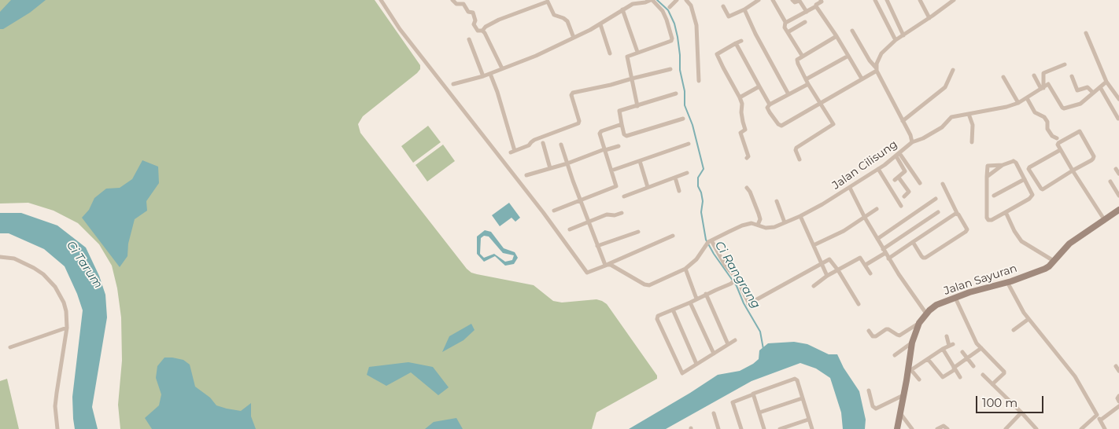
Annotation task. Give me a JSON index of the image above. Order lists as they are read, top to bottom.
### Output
{
  "streets": {
    "street": ["Jalan Cilisung", "Jalan Sayuran"]
  },
  "water": ["Ci Tarum", "Ci Rangrang"],
  "scale_bar": "100 m"
}
